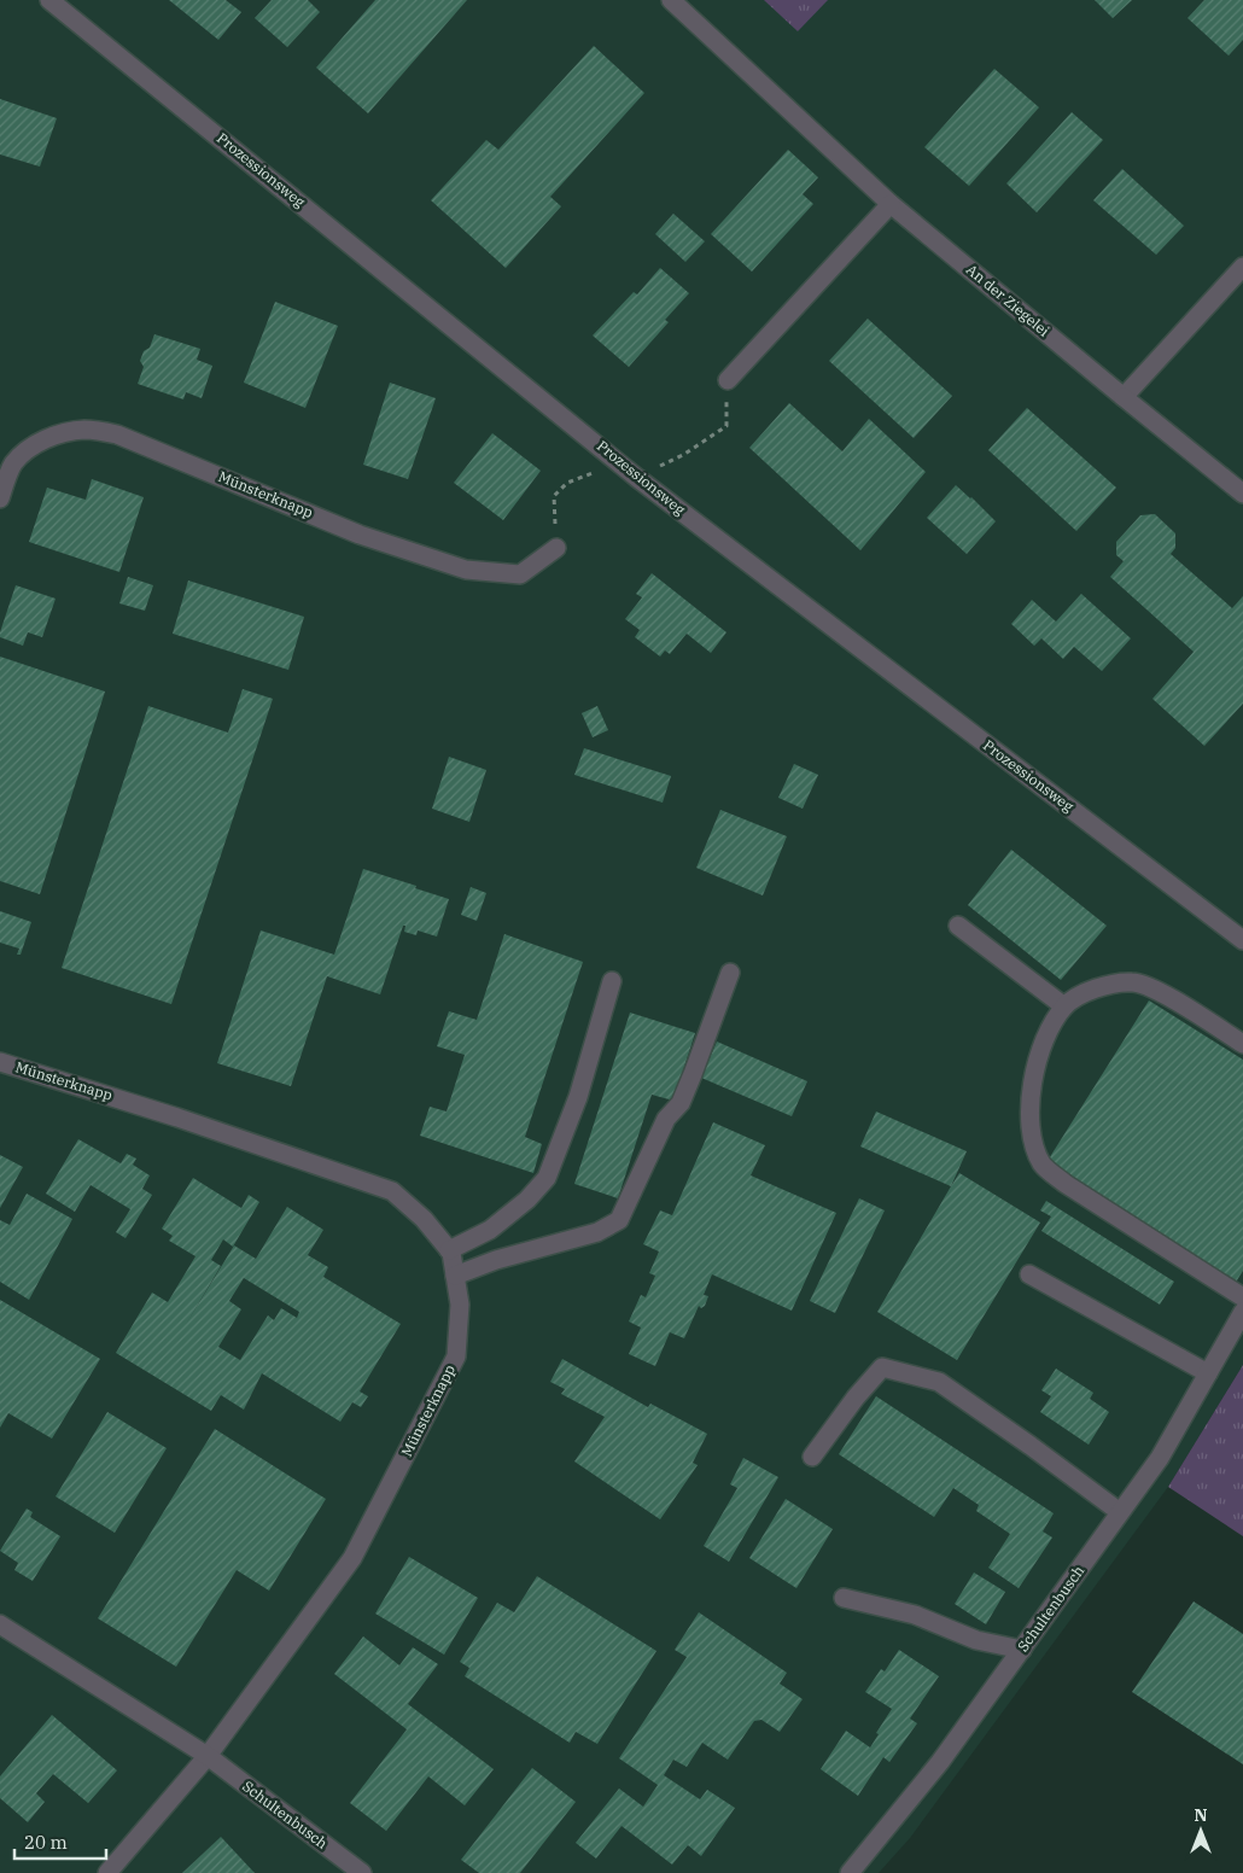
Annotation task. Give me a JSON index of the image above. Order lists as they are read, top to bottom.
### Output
{
  "streets": {
    "street": [
      "Prozessionsweg",
      "An der Ziegelei",
      "Münsterknapp",
      "Schultenbusch"
    ]
  },
  "crossings": [
    ["Münsterknapp", "Schultenbusch"]
  ],
  "scale_bar": "20 m",
  "north": "top"
}
